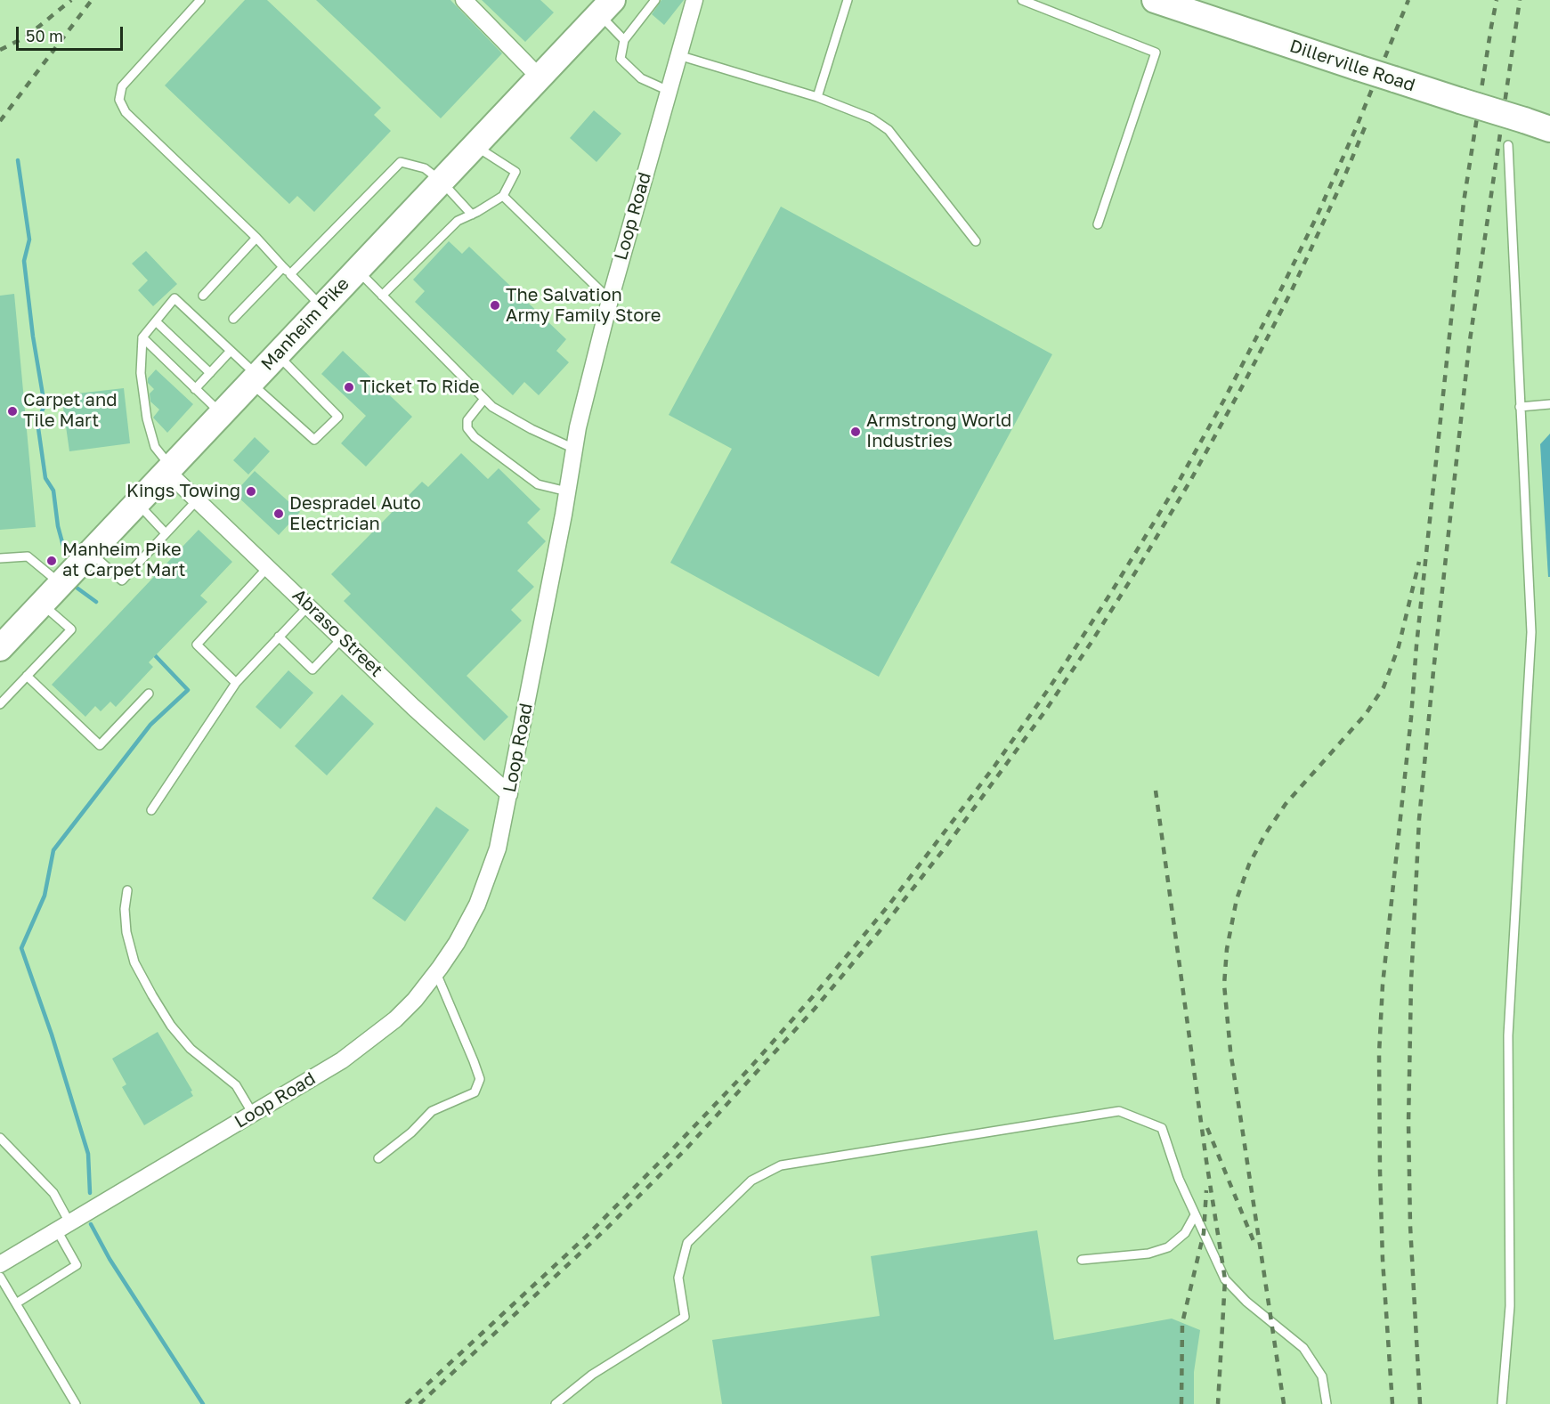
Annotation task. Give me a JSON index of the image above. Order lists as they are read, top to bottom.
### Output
{
  "streets": {
    "main road": ["Dillerville Road", "Manheim Pike"],
    "street": ["Loop Road", "Abraso Street"]
  },
  "crossings": [
    ["Loop Road", "Abraso Street"],
    ["Manheim Pike", "Abraso Street"]
  ],
  "places": [
    "The Salvation Army Family Store",
    "Ticket To Ride",
    "Carpet and Tile Mart",
    "Armstrong World Industries",
    "Kings Towing",
    "Despradel Auto Electrician",
    "Manheim Pike at Carpet Mart"
  ],
  "scale_bar": "50 m"
}
